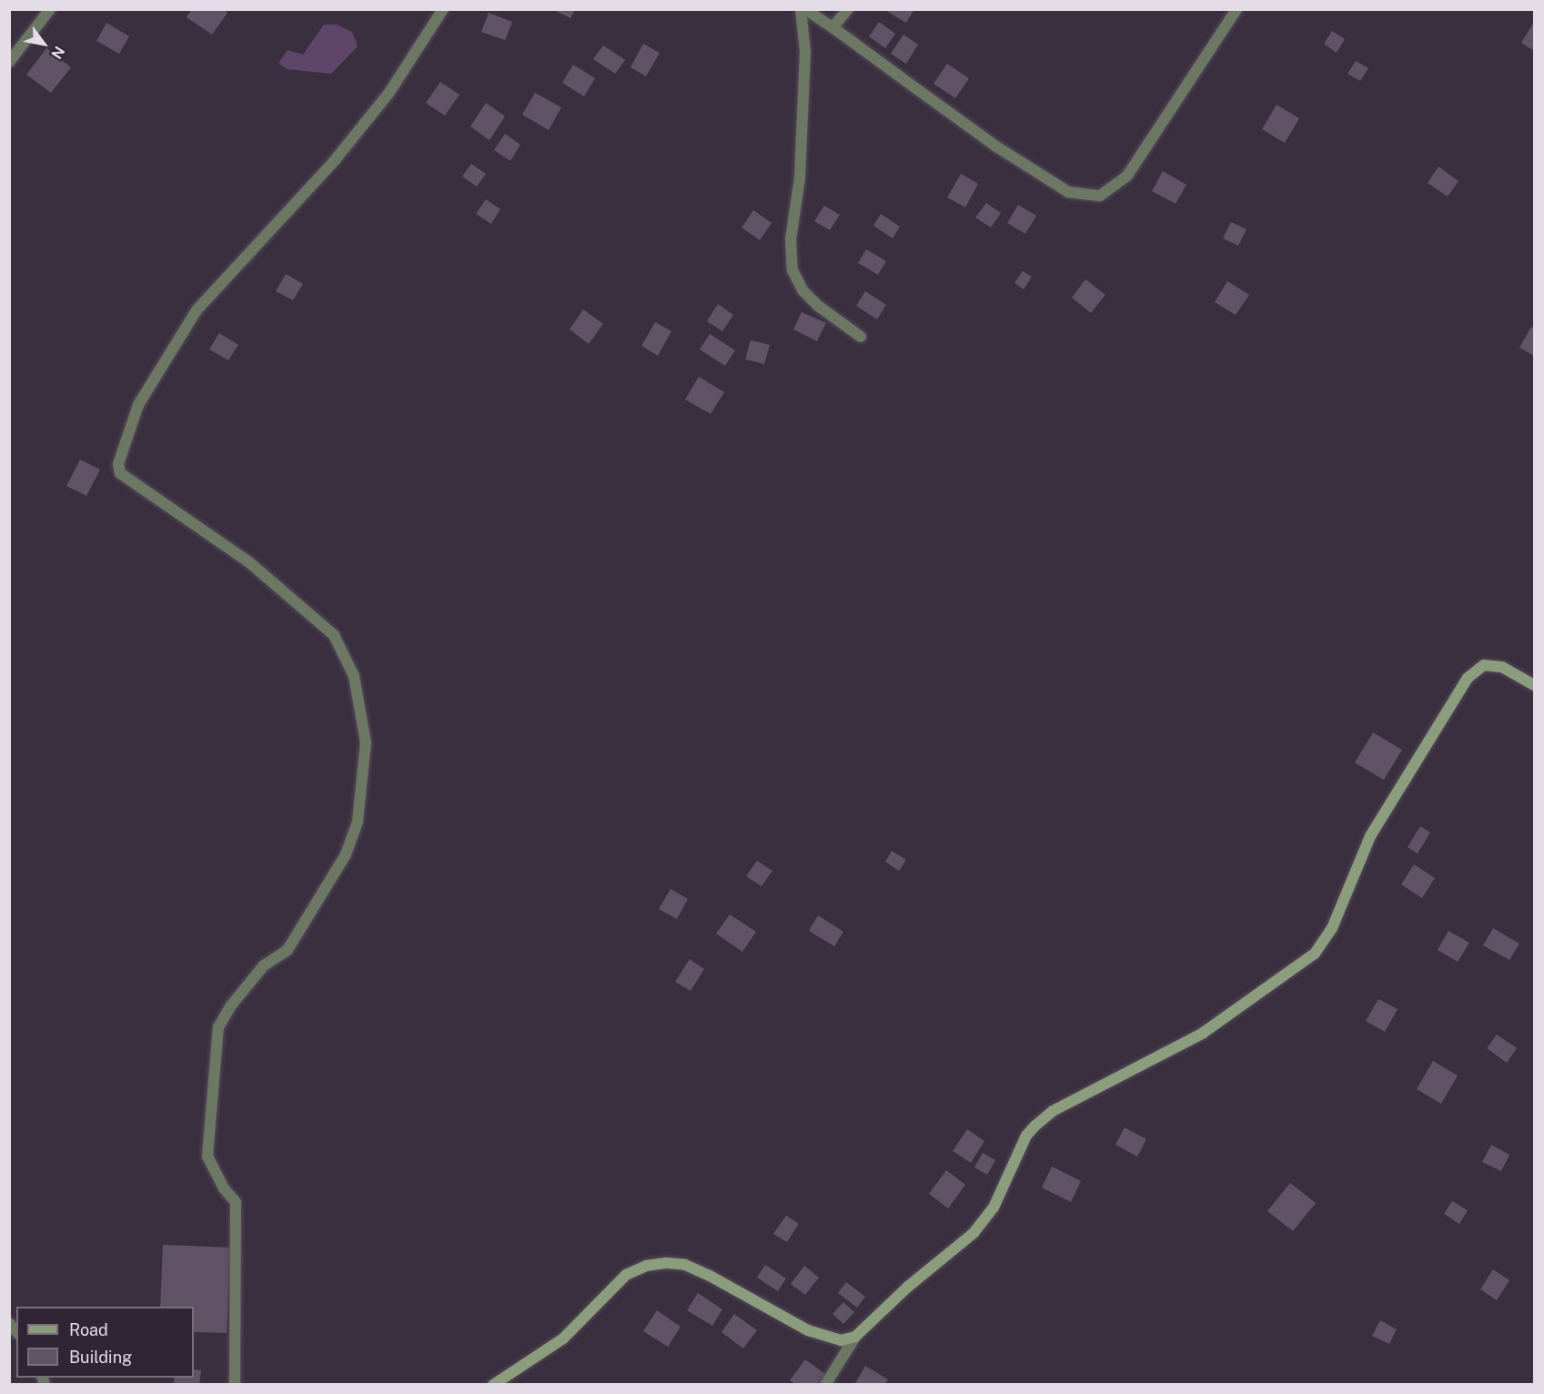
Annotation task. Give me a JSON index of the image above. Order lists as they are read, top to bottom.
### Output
{
  "legend": ["Road", "Building"],
  "north": "bottom right"
}
